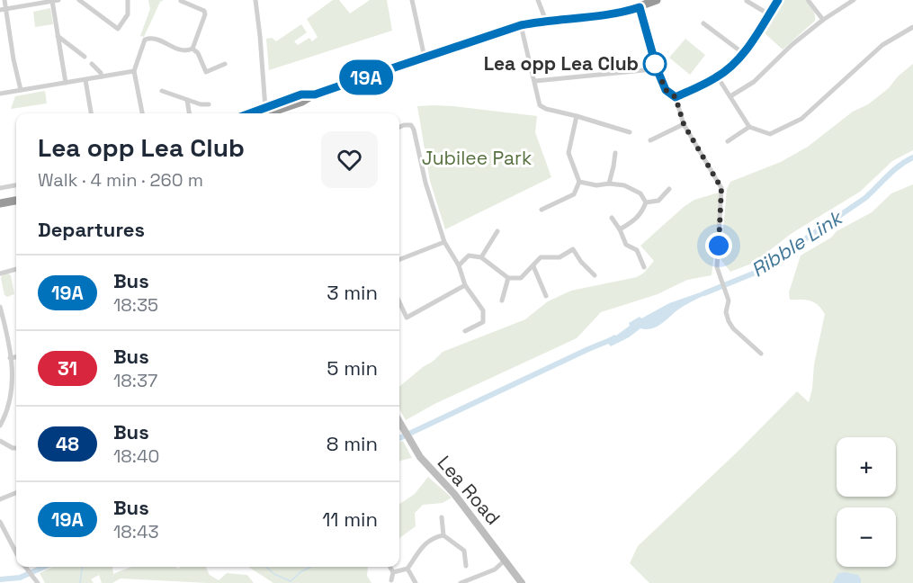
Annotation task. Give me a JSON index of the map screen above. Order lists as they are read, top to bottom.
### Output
{
  "streets": {
    "street": ["Lea Road"]
  },
  "water": ["Ribble Link"],
  "parks": ["Jubilee Park"],
  "places": ["Lea opp Lea Club"],
  "lines": ["bus line 19A"],
  "page": {
    "on_map": "19A",
    "heading": [
      ["Lea opp Lea Club", "Walk · 4 min · 260 m"],
      "Departures"
    ],
    "list": [
      {
        "mark": "19A",
        "name": "Bus",
        "note": "18:35",
        "value": "3 min"
      },
      {
        "mark": "31",
        "name": "Bus",
        "note": "18:37",
        "value": "5 min"
      },
      {
        "mark": "48",
        "name": "Bus",
        "note": "18:40",
        "value": "8 min"
      },
      {
        "mark": "19A",
        "name": "Bus",
        "note": "18:43",
        "value": "11 min"
      }
    ],
    "map_buttons": ["+", "−"]
  }
}
